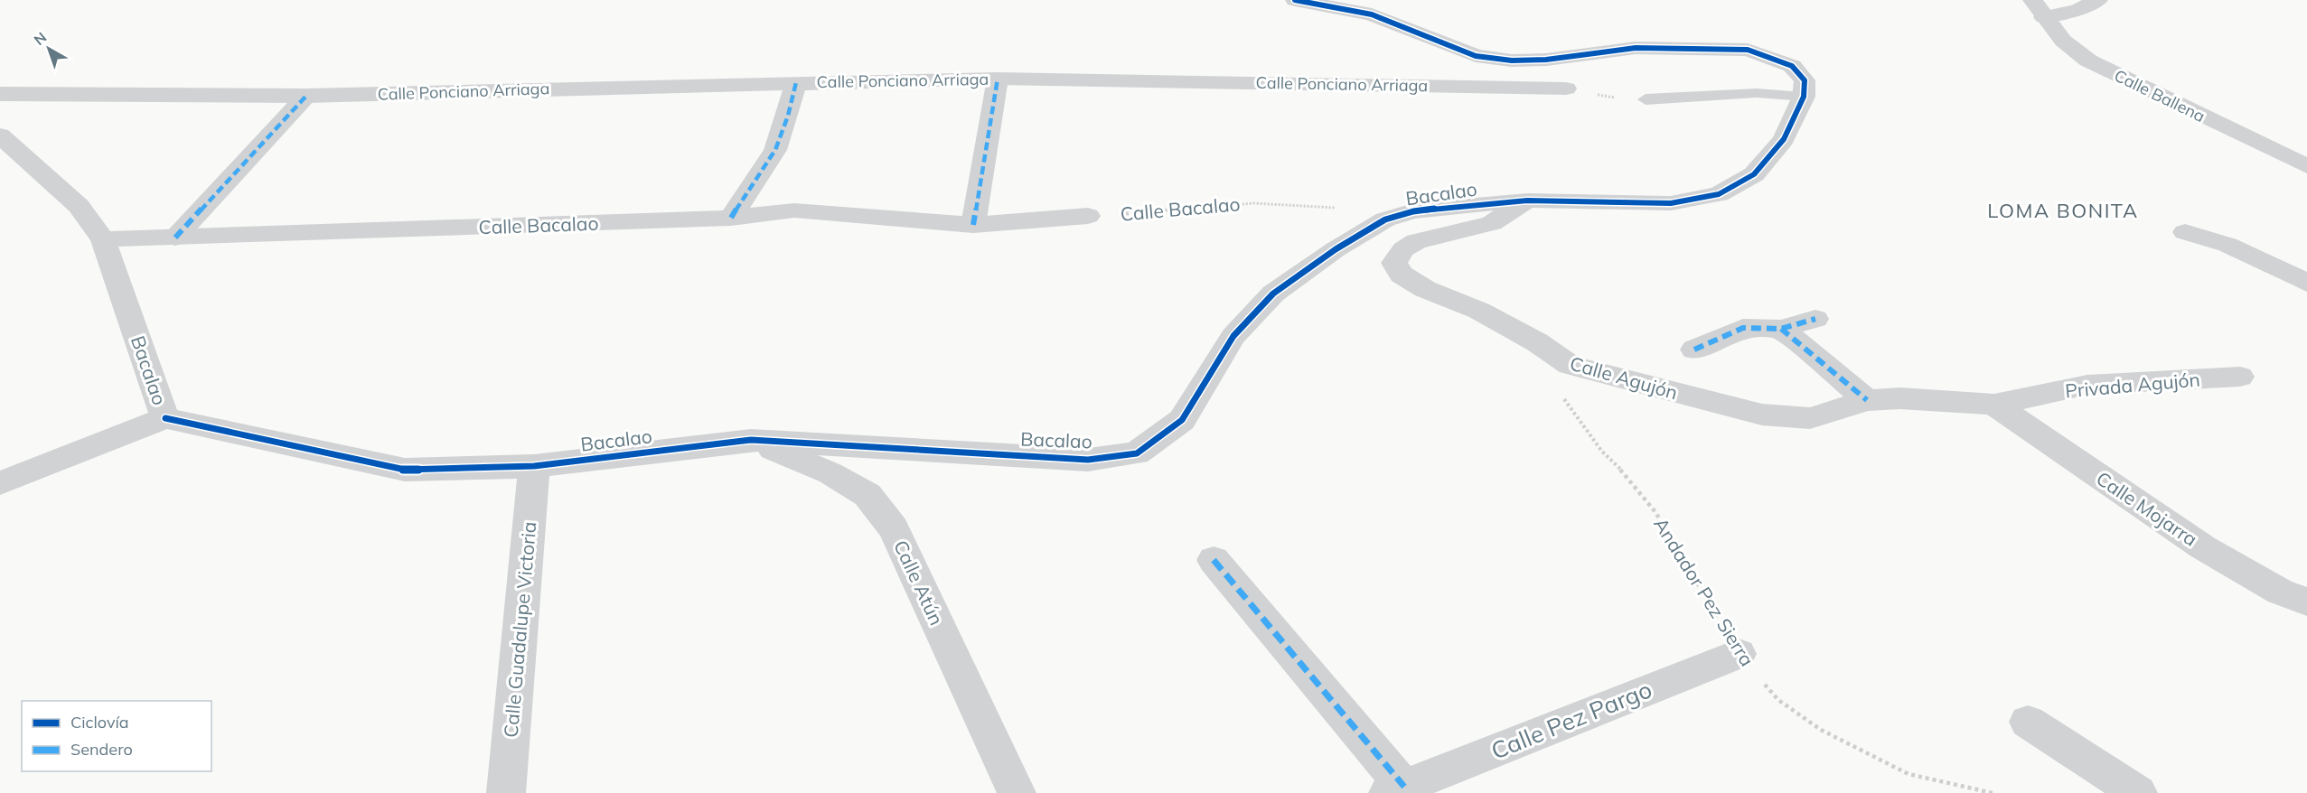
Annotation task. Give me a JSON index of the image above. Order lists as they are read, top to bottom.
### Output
{
  "streets": {
    "street": [
      "Calle Ponciano Arriaga",
      "Calle Ballena",
      "Bacalao",
      "Calle Bacalao",
      "Calle Agujón",
      "Privada Agujón",
      "Calle Mojarra",
      "Calle Atún",
      "Calle Guadalupe Victoria",
      "Calle Pez Pargo"
    ],
    "path": ["Andador Pez Sierra"]
  },
  "crossings": [
    ["Bacalao", "Calle Bacalao"],
    ["Bacalao", "Calle Agujón"],
    ["Bacalao", "Calle Atún"],
    ["Bacalao", "Calle Guadalupe Victoria"],
    ["Calle Agujón", "Privada Agujón"],
    ["Calle Agujón", "Calle Mojarra"],
    ["Calle Agujón", "Andador Pez Sierra"],
    ["Privada Agujón", "Calle Mojarra"],
    ["Andador Pez Sierra", "Calle Pez Pargo"]
  ],
  "districts": ["LOMA BONITA"],
  "legend": ["Ciclovía", "Sendero"],
  "north": "top left"
}
